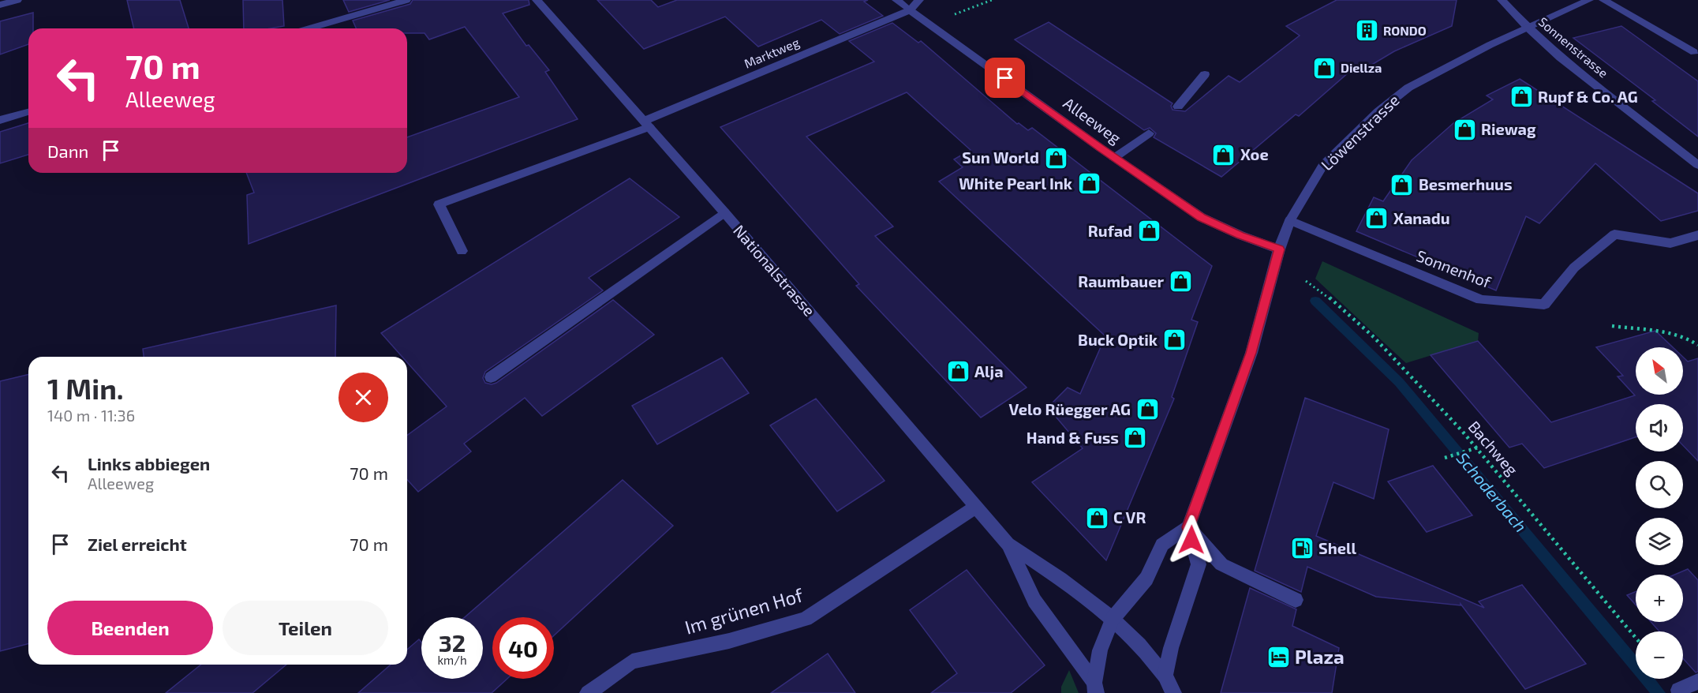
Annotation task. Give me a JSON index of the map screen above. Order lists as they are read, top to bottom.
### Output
{
  "streets": {
    "street": [
      "Sonnenstrasse",
      "Marktweg",
      "Alleeweg",
      "Löwenstrasse",
      "Sonnenhof",
      "Nationalstrasse",
      "Im grünen Hof"
    ],
    "path": ["Bachweg"]
  },
  "crossings": [
    ["Sonnenstrasse", "Löwenstrasse"],
    ["Marktweg", "Alleeweg"],
    ["Marktweg", "Nationalstrasse"],
    ["Alleeweg", "Löwenstrasse"],
    ["Löwenstrasse", "Sonnenhof"],
    ["Nationalstrasse", "Im grünen Hof"]
  ],
  "water": ["Schoderbach"],
  "places": {
    "building": ["RONDO"],
    "shop": [
      "Diellza",
      "Rupf & Co. AG",
      "Riewag",
      "Xoe",
      "Sun World",
      "White Pearl Ink",
      "Besmerhuus",
      "Xanadu",
      "Rufad",
      "Raumbauer",
      "Buck Optik",
      "Alja",
      "Velo Rüegger AG",
      "Hand & Fuss",
      "C VR"
    ],
    "fuel station": ["Shell"],
    "hotel": ["Plaza"]
  },
  "north": "top left",
  "page": {
    "turn": ["70 m", "Alleeweg"],
    "then": "Dann",
    "map_buttons": ["+", "−"],
    "heading": ["1 Min.", "140 m · 11:36"],
    "list": [
      {
        "name": "Links abbiegen",
        "note": "Alleeweg",
        "value": "70 m"
      },
      {
        "name": "Ziel erreicht",
        "value": "70 m"
      }
    ],
    "buttons": ["Beenden", "Teilen"],
    "speed": "32 km/h",
    "limit": "40"
  }
}
